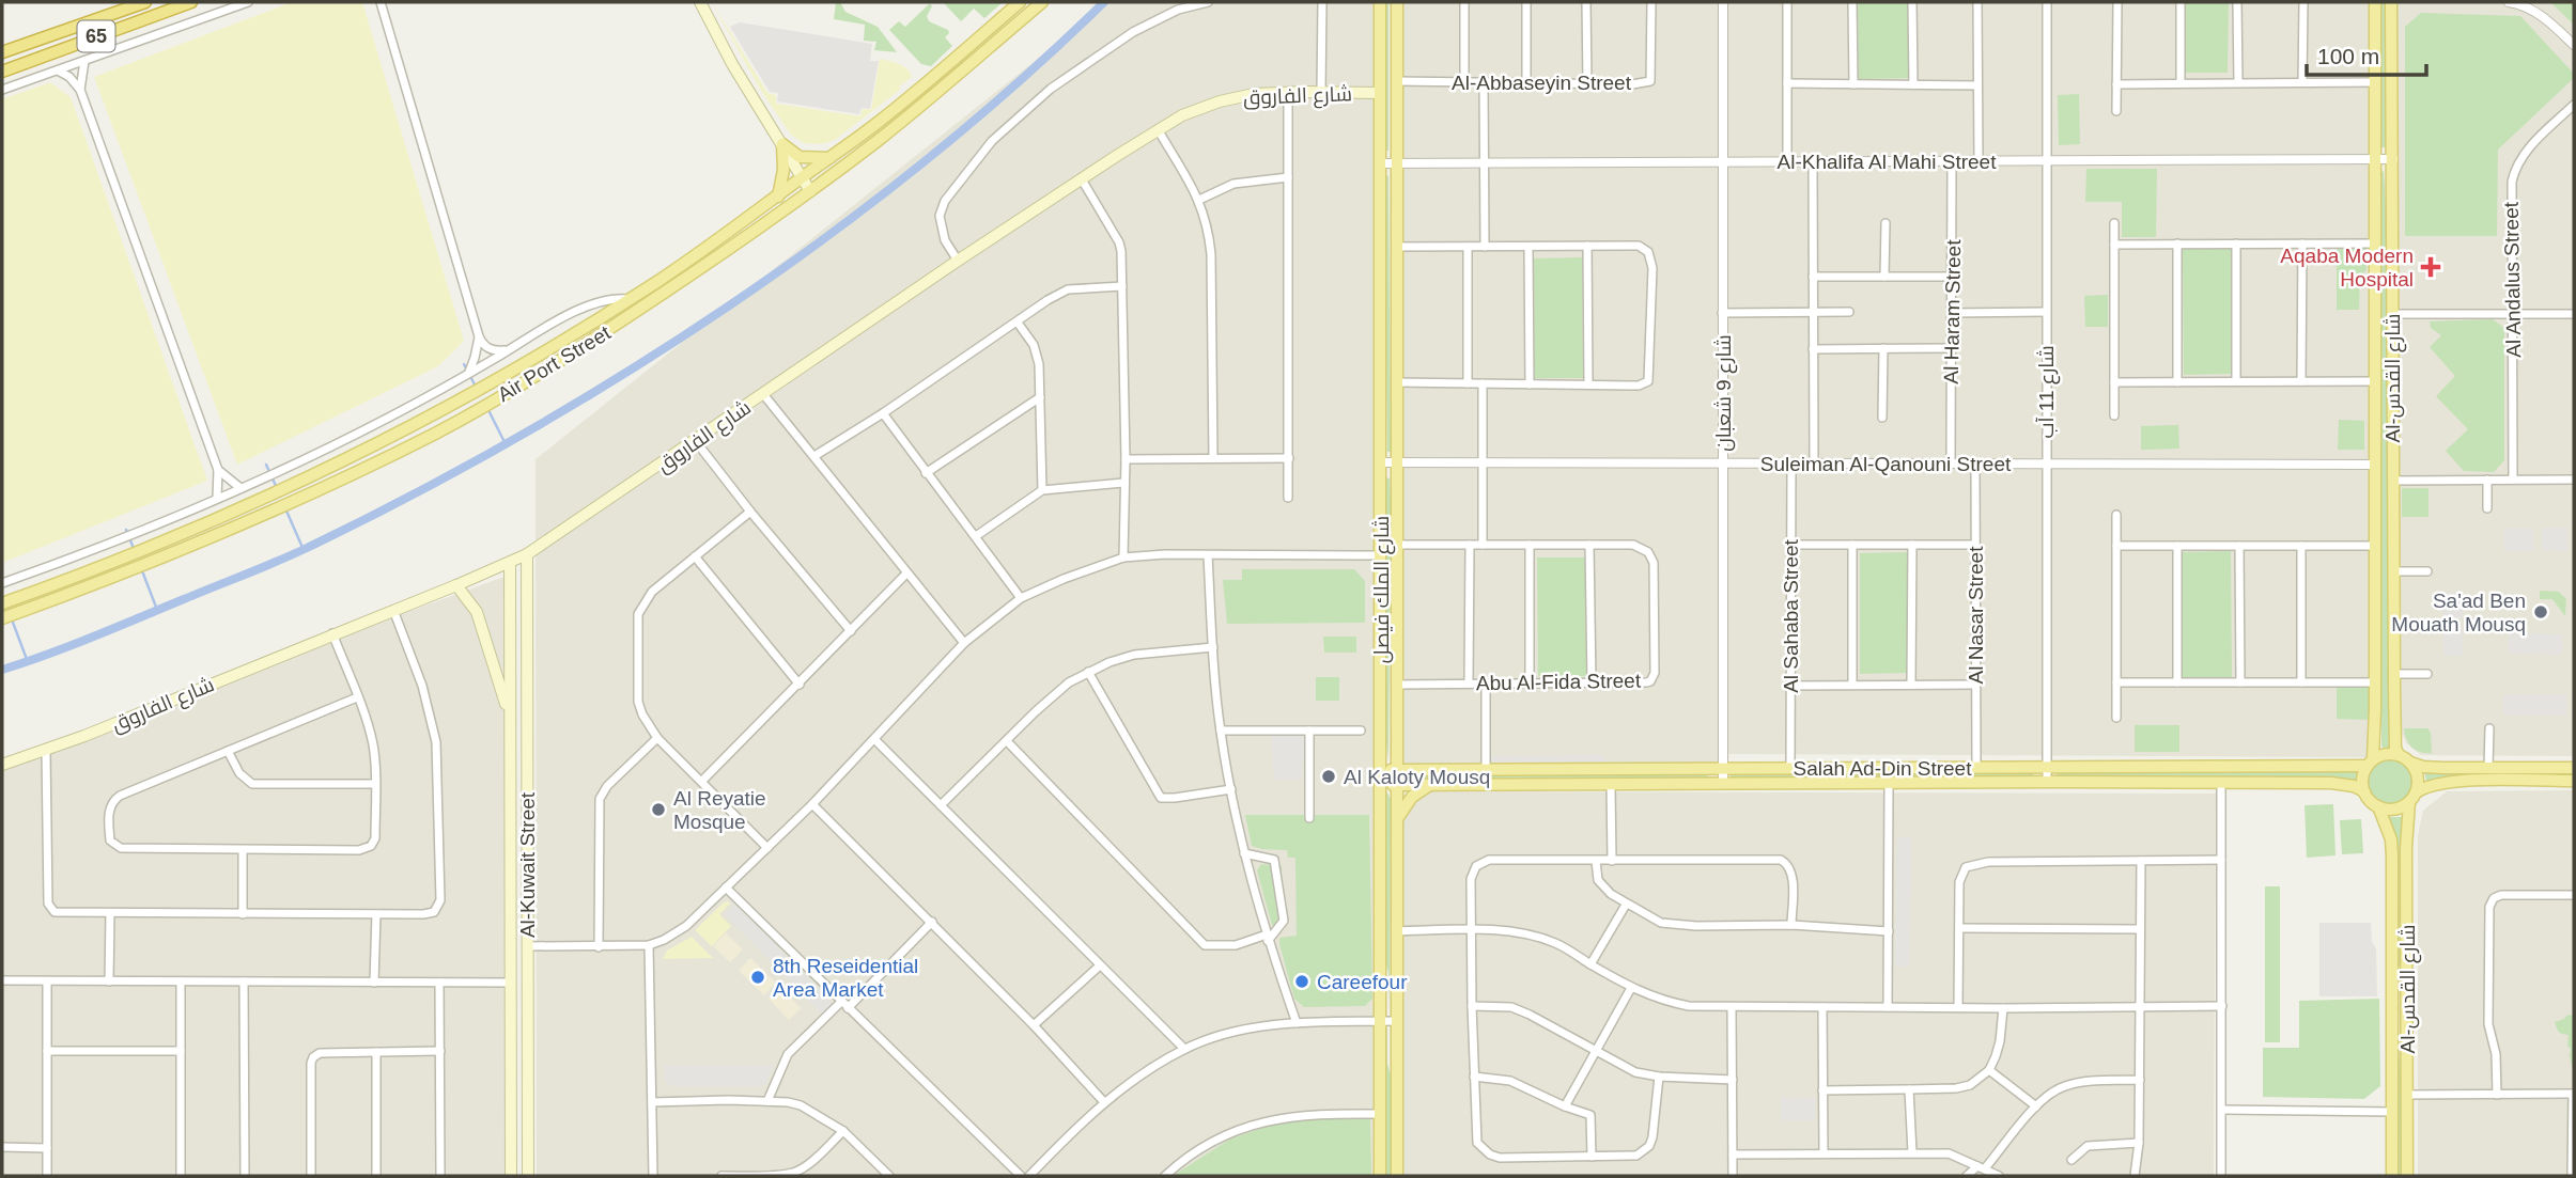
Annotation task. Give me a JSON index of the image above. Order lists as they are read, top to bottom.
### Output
{
  "streets": {
    "highway": ["65"],
    "main road": [
      "شارع الفاروق",
      "Air Port Street",
      "Al-شارع القدس",
      "شارع الملك فيصل",
      "Salah Ad-Din Street",
      "Al-Kuwait Street"
    ],
    "street": [
      "Al-Abbaseyin Street",
      "Al-Khalifa Al Mahi Street",
      "Al Andalus Street",
      "Al Haram Street",
      "شارع 11 آب",
      "شارع 9 شعبان",
      "Suleiman Al-Qanouni Street",
      "Al Nasar Street",
      "Al Sahaba Street",
      "Abu Al-Fida Street"
    ]
  },
  "crossings": [
    ["Al-Abbaseyin Street", "شارع الملك فيصل"],
    ["شارع الفاروق", "شارع الملك فيصل"],
    ["شارع الفاروق", "Al-Kuwait Street"],
    ["Al-Khalifa Al Mahi Street", "Al Haram Street"],
    ["Al-Khalifa Al Mahi Street", "Al-شارع القدس"],
    ["Al-Khalifa Al Mahi Street", "شارع 11 آب"],
    ["Al-Khalifa Al Mahi Street", "شارع 9 شعبان"],
    ["Al-Khalifa Al Mahi Street", "شارع الملك فيصل"],
    ["Al Haram Street", "Suleiman Al-Qanouni Street"],
    ["Al-شارع القدس", "Suleiman Al-Qanouni Street"],
    ["Al-شارع القدس", "Salah Ad-Din Street"],
    ["شارع 11 آب", "Suleiman Al-Qanouni Street"],
    ["شارع 11 آب", "Salah Ad-Din Street"],
    ["شارع 9 شعبان", "Suleiman Al-Qanouni Street"],
    ["شارع 9 شعبان", "Salah Ad-Din Street"],
    ["Suleiman Al-Qanouni Street", "شارع الملك فيصل"],
    ["Suleiman Al-Qanouni Street", "Al Nasar Street"],
    ["Suleiman Al-Qanouni Street", "Al Sahaba Street"],
    ["شارع الملك فيصل", "Abu Al-Fida Street"],
    ["شارع الملك فيصل", "Salah Ad-Din Street"],
    ["Al Nasar Street", "Salah Ad-Din Street"],
    ["Al Sahaba Street", "Salah Ad-Din Street"]
  ],
  "places": {
    "health": ["Aqaba Modern Hospital"],
    "other": [
      "Sa'ad Ben Mouath Mousq",
      "Al Kaloty Mousq",
      "Al Reyatie Mosque",
      "8th Reseidential Area Market",
      "Careefour"
    ]
  },
  "scale_bar": "100 m"
}
